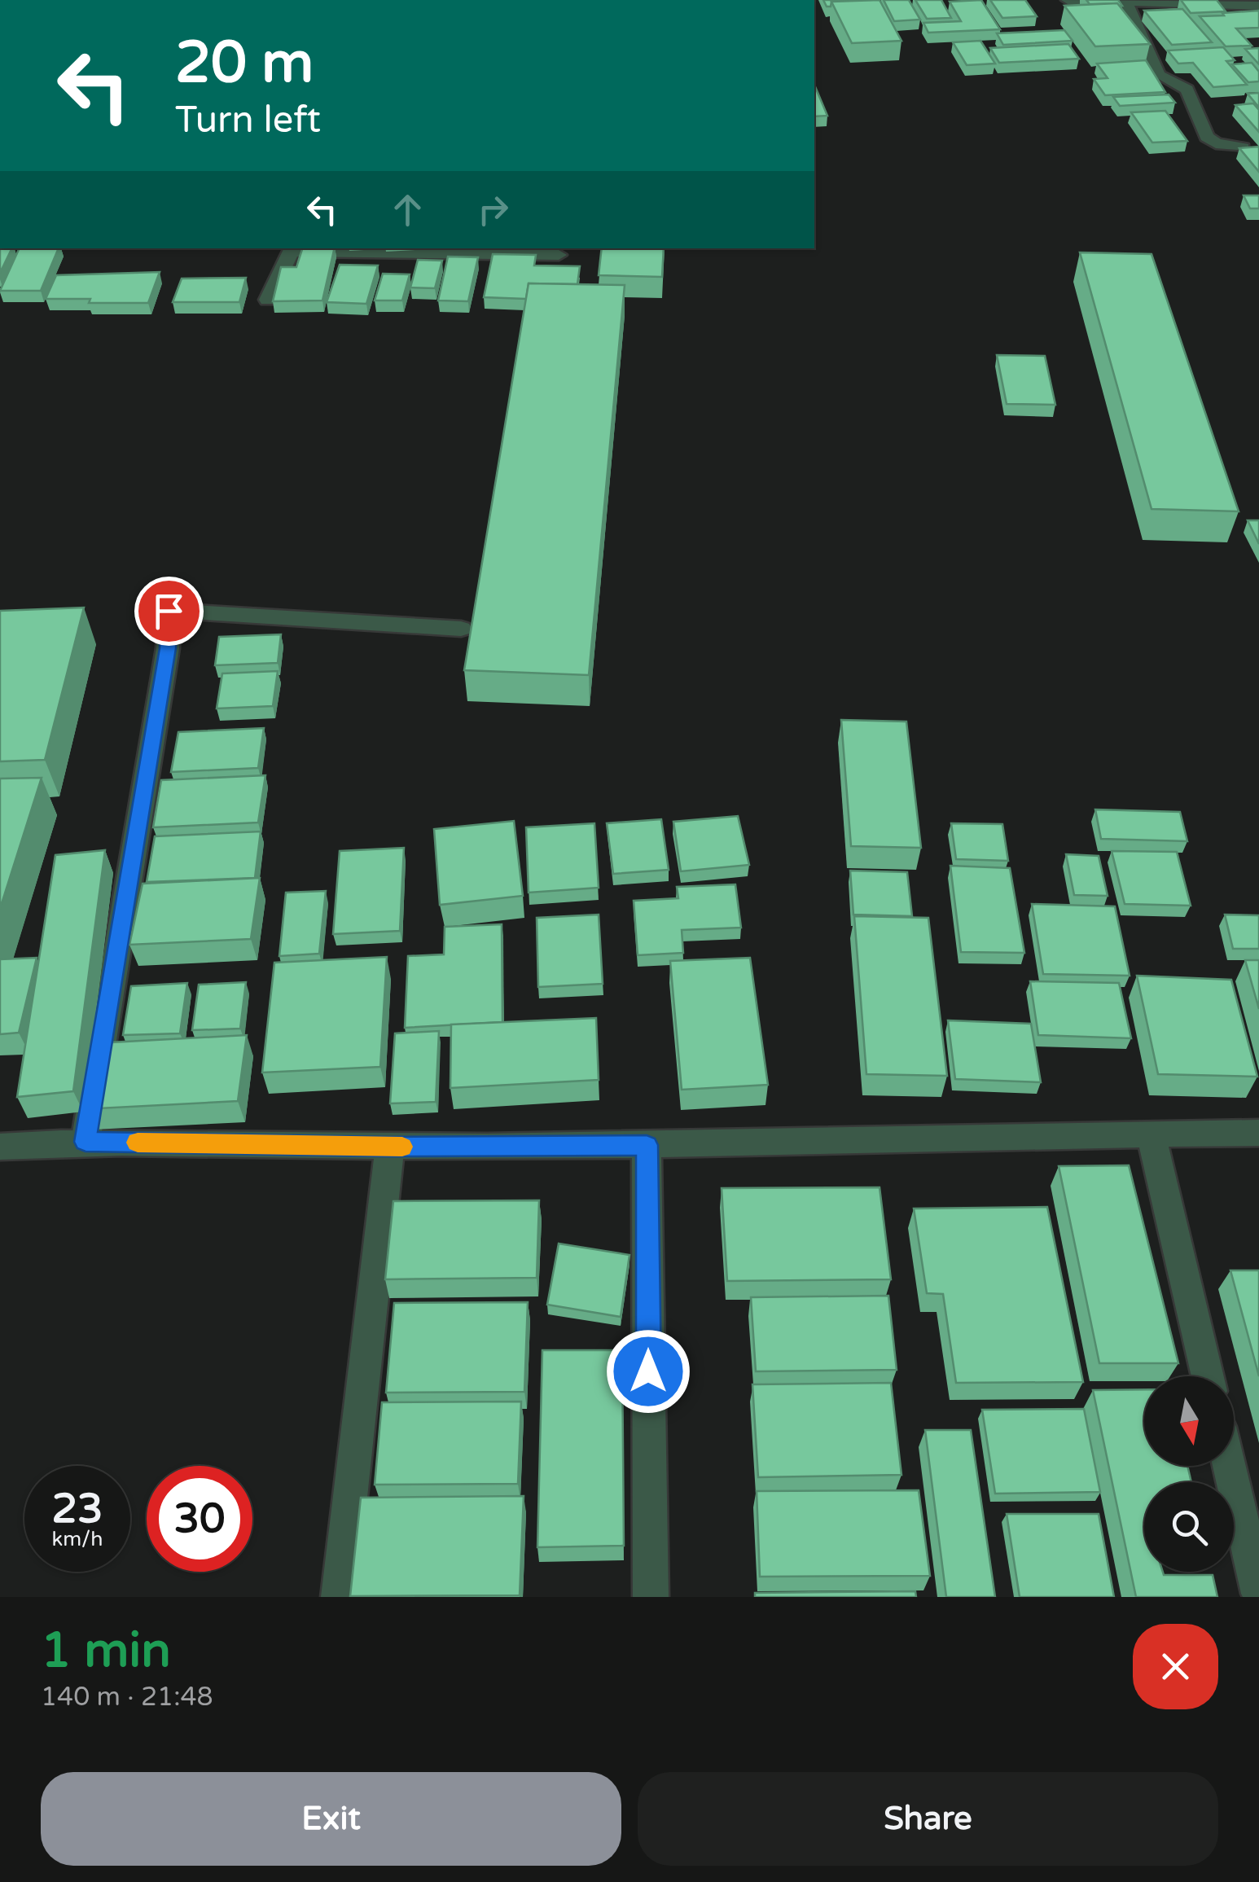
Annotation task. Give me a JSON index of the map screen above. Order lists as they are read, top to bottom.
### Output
{
  "north": "bottom",
  "page": {
    "turn": ["20 m", "Turn left"],
    "speed": "23 km/h",
    "limit": "30",
    "heading": ["1 min", "140 m · 21:48"],
    "buttons": ["Exit", "Share"]
  }
}
